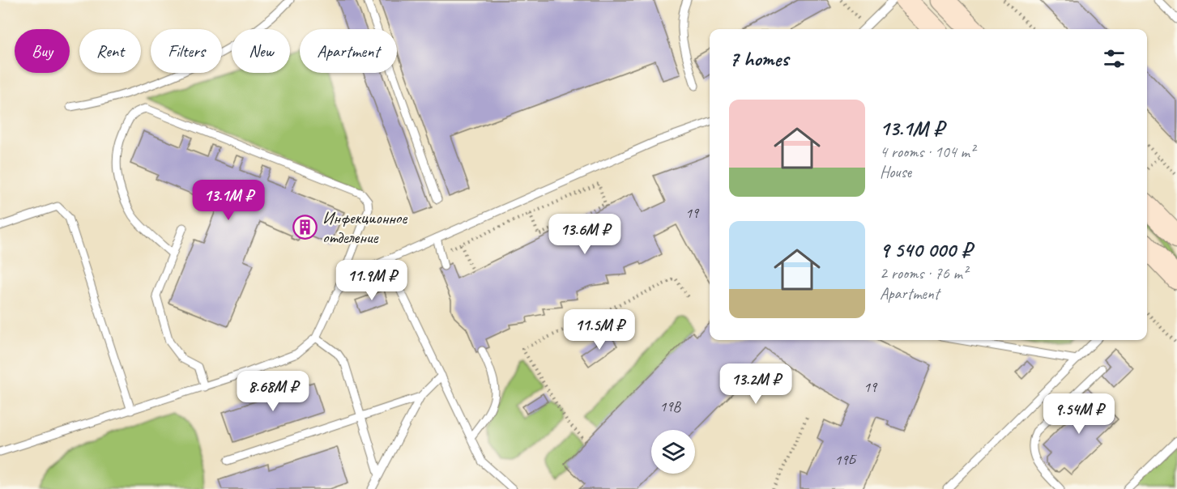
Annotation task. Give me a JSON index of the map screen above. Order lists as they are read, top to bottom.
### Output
{
  "places": {
    "building": ["Инфекционное отделение"]
  },
  "house_numbers": [
    "19",
    "19",
    "19В",
    "19Б"
  ],
  "page": {
    "chip": [
      "Buy",
      "Rent",
      "Filters",
      "New",
      "Apartment"
    ],
    "heading": "7 homes",
    "list": [
      {
        "name": "13.1M ₽",
        "note": "4 rooms · 104 m² · House"
      },
      {
        "name": "9 540 000 ₽",
        "note": "2 rooms · 76 m² · Apartment"
      }
    ],
    "price": [
      "13.1M ₽",
      "13.6M ₽",
      "11.9M ₽",
      "11.5M ₽",
      "13.2M ₽",
      "8.68M ₽",
      "9.54M ₽"
    ]
  }
}
